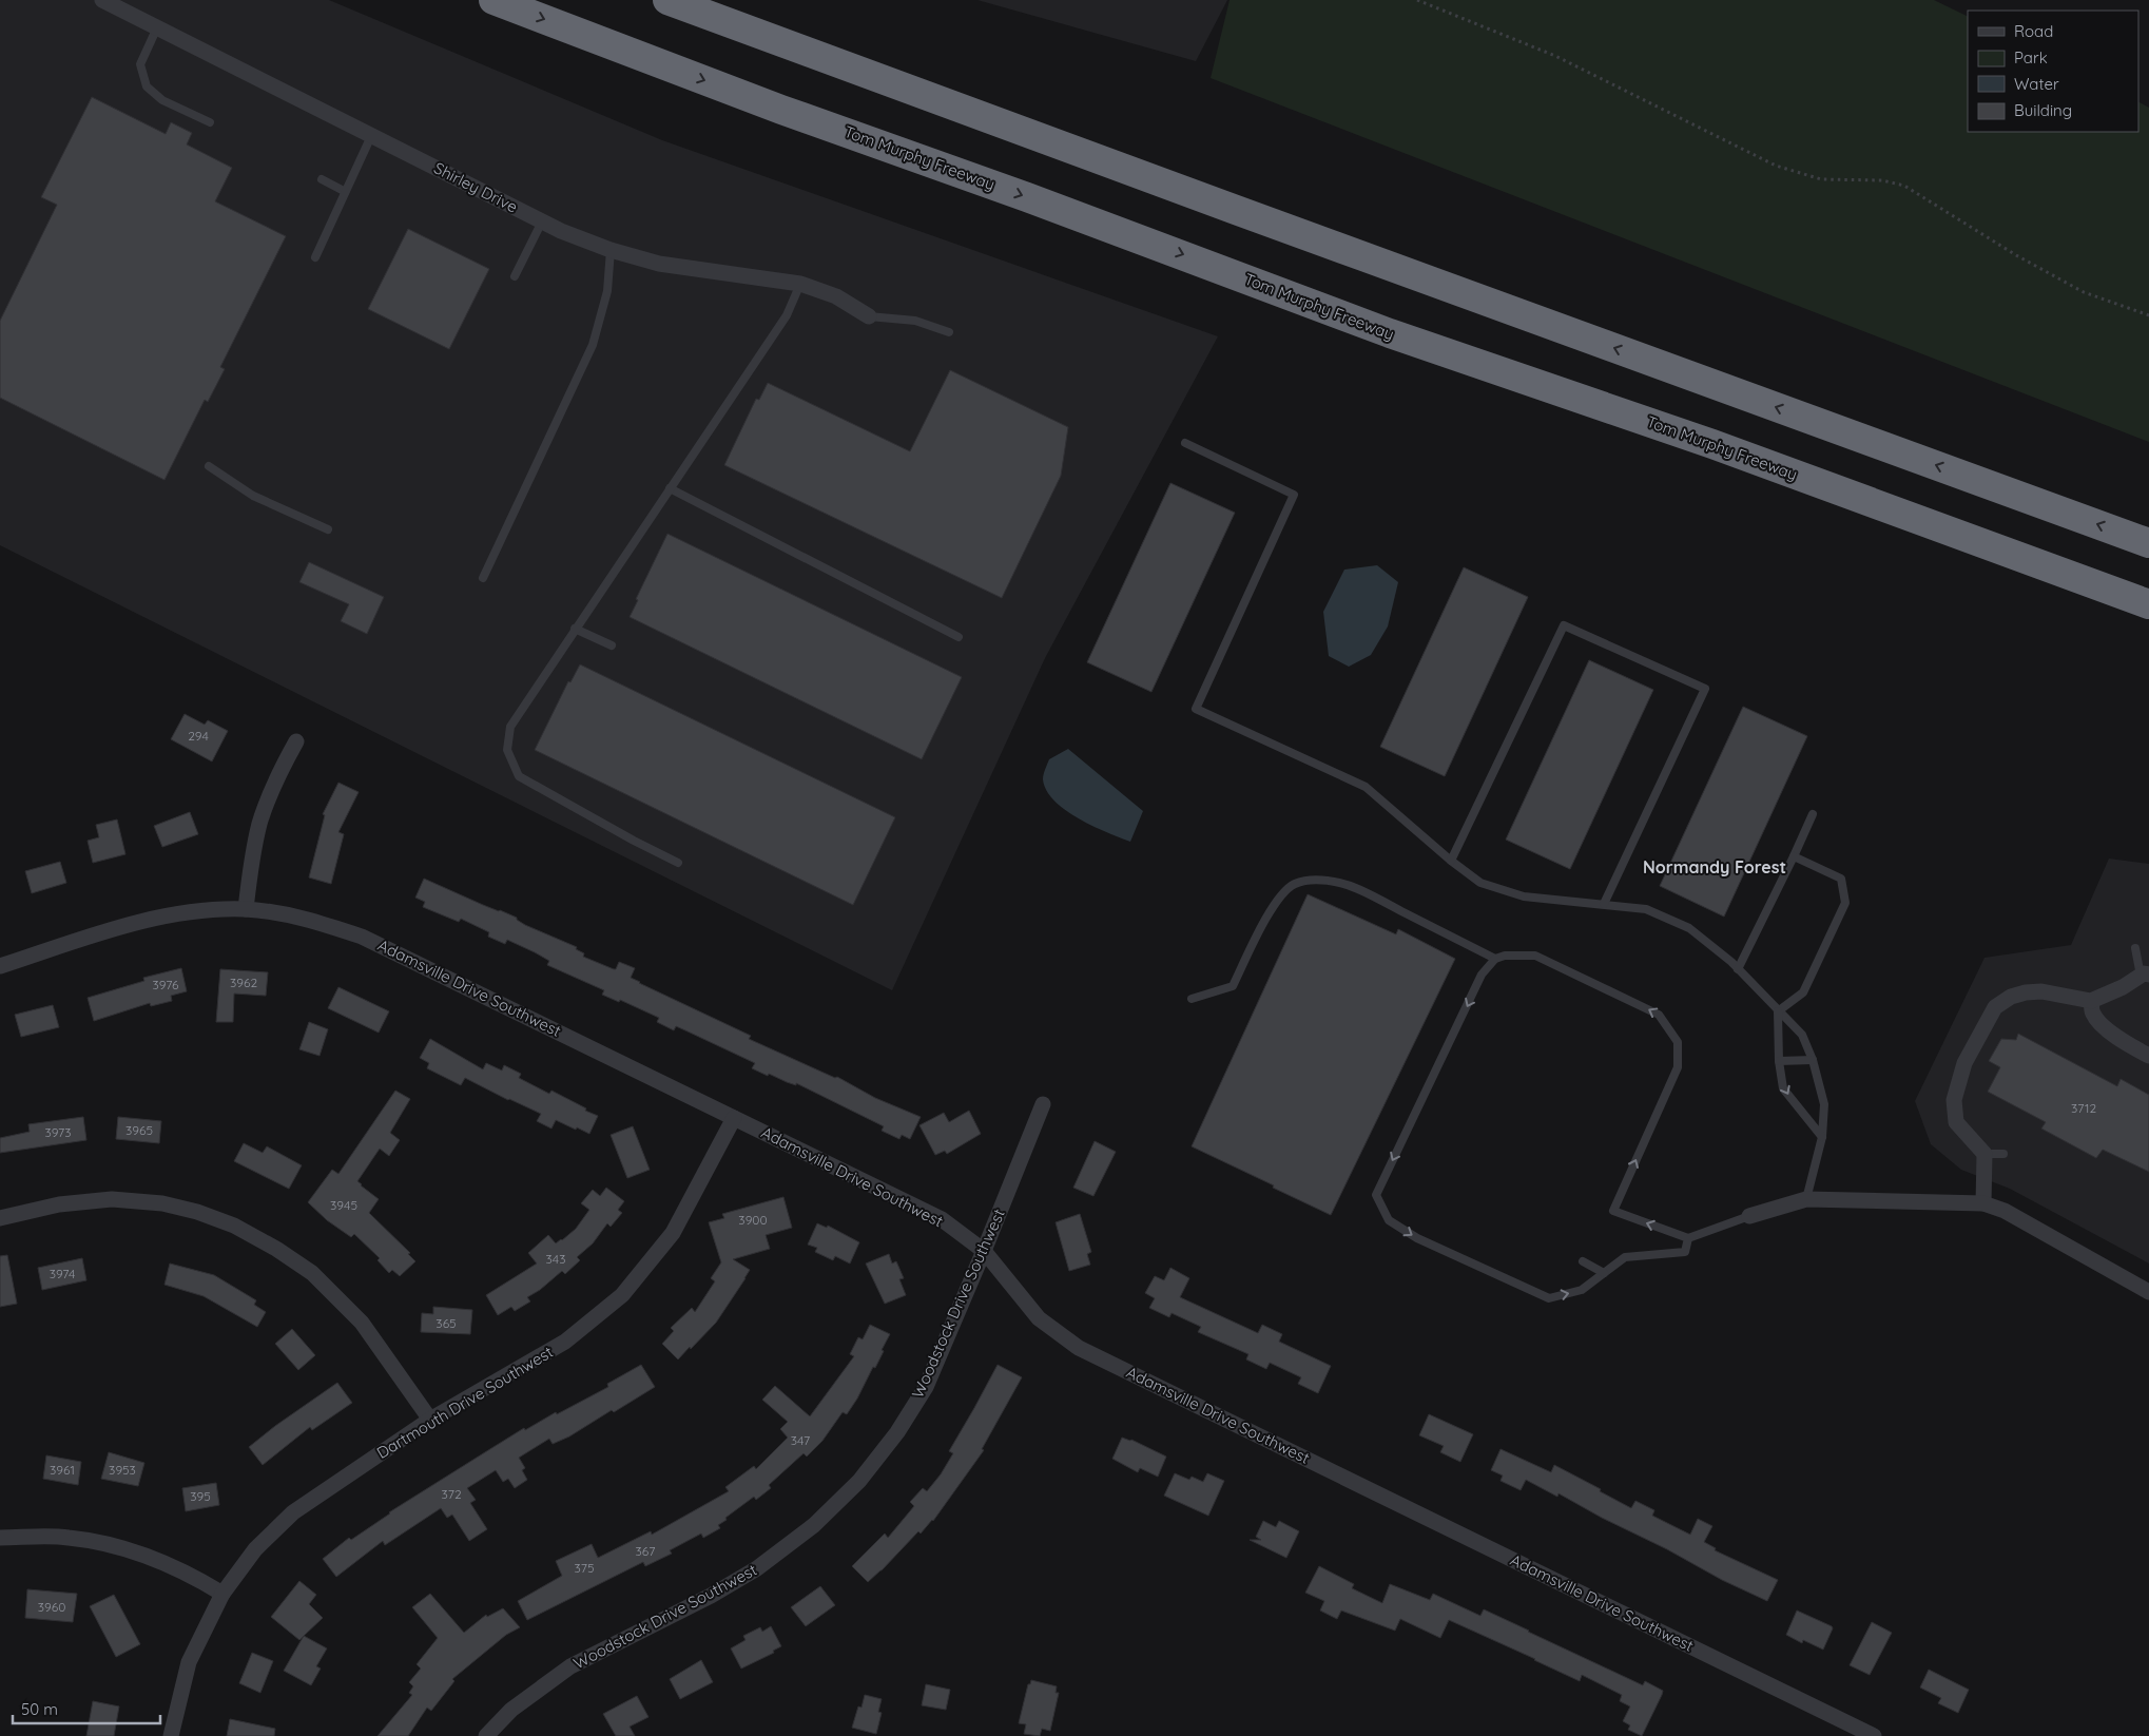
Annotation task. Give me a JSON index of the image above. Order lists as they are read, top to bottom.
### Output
{
  "streets": {
    "highway": ["Tom Murphy Freeway"],
    "street": [
      "Shirley Drive",
      "Adamsville Drive Southwest",
      "Woodstock Drive Southwest",
      "Dartmouth Drive Southwest"
    ]
  },
  "crossings": [
    ["Adamsville Drive Southwest", "Woodstock Drive Southwest"],
    ["Adamsville Drive Southwest", "Dartmouth Drive Southwest"]
  ],
  "districts": ["Normandy Forest"],
  "house_numbers": [
    "294",
    "3962",
    "3976",
    "3712",
    "3965",
    "3973",
    "3945",
    "3900",
    "343",
    "3974",
    "365",
    "347",
    "3961",
    "3953",
    "372",
    "395",
    "367",
    "375",
    "3960"
  ],
  "legend": [
    "Road",
    "Park",
    "Water",
    "Building"
  ],
  "scale_bar": "50 m"
}
